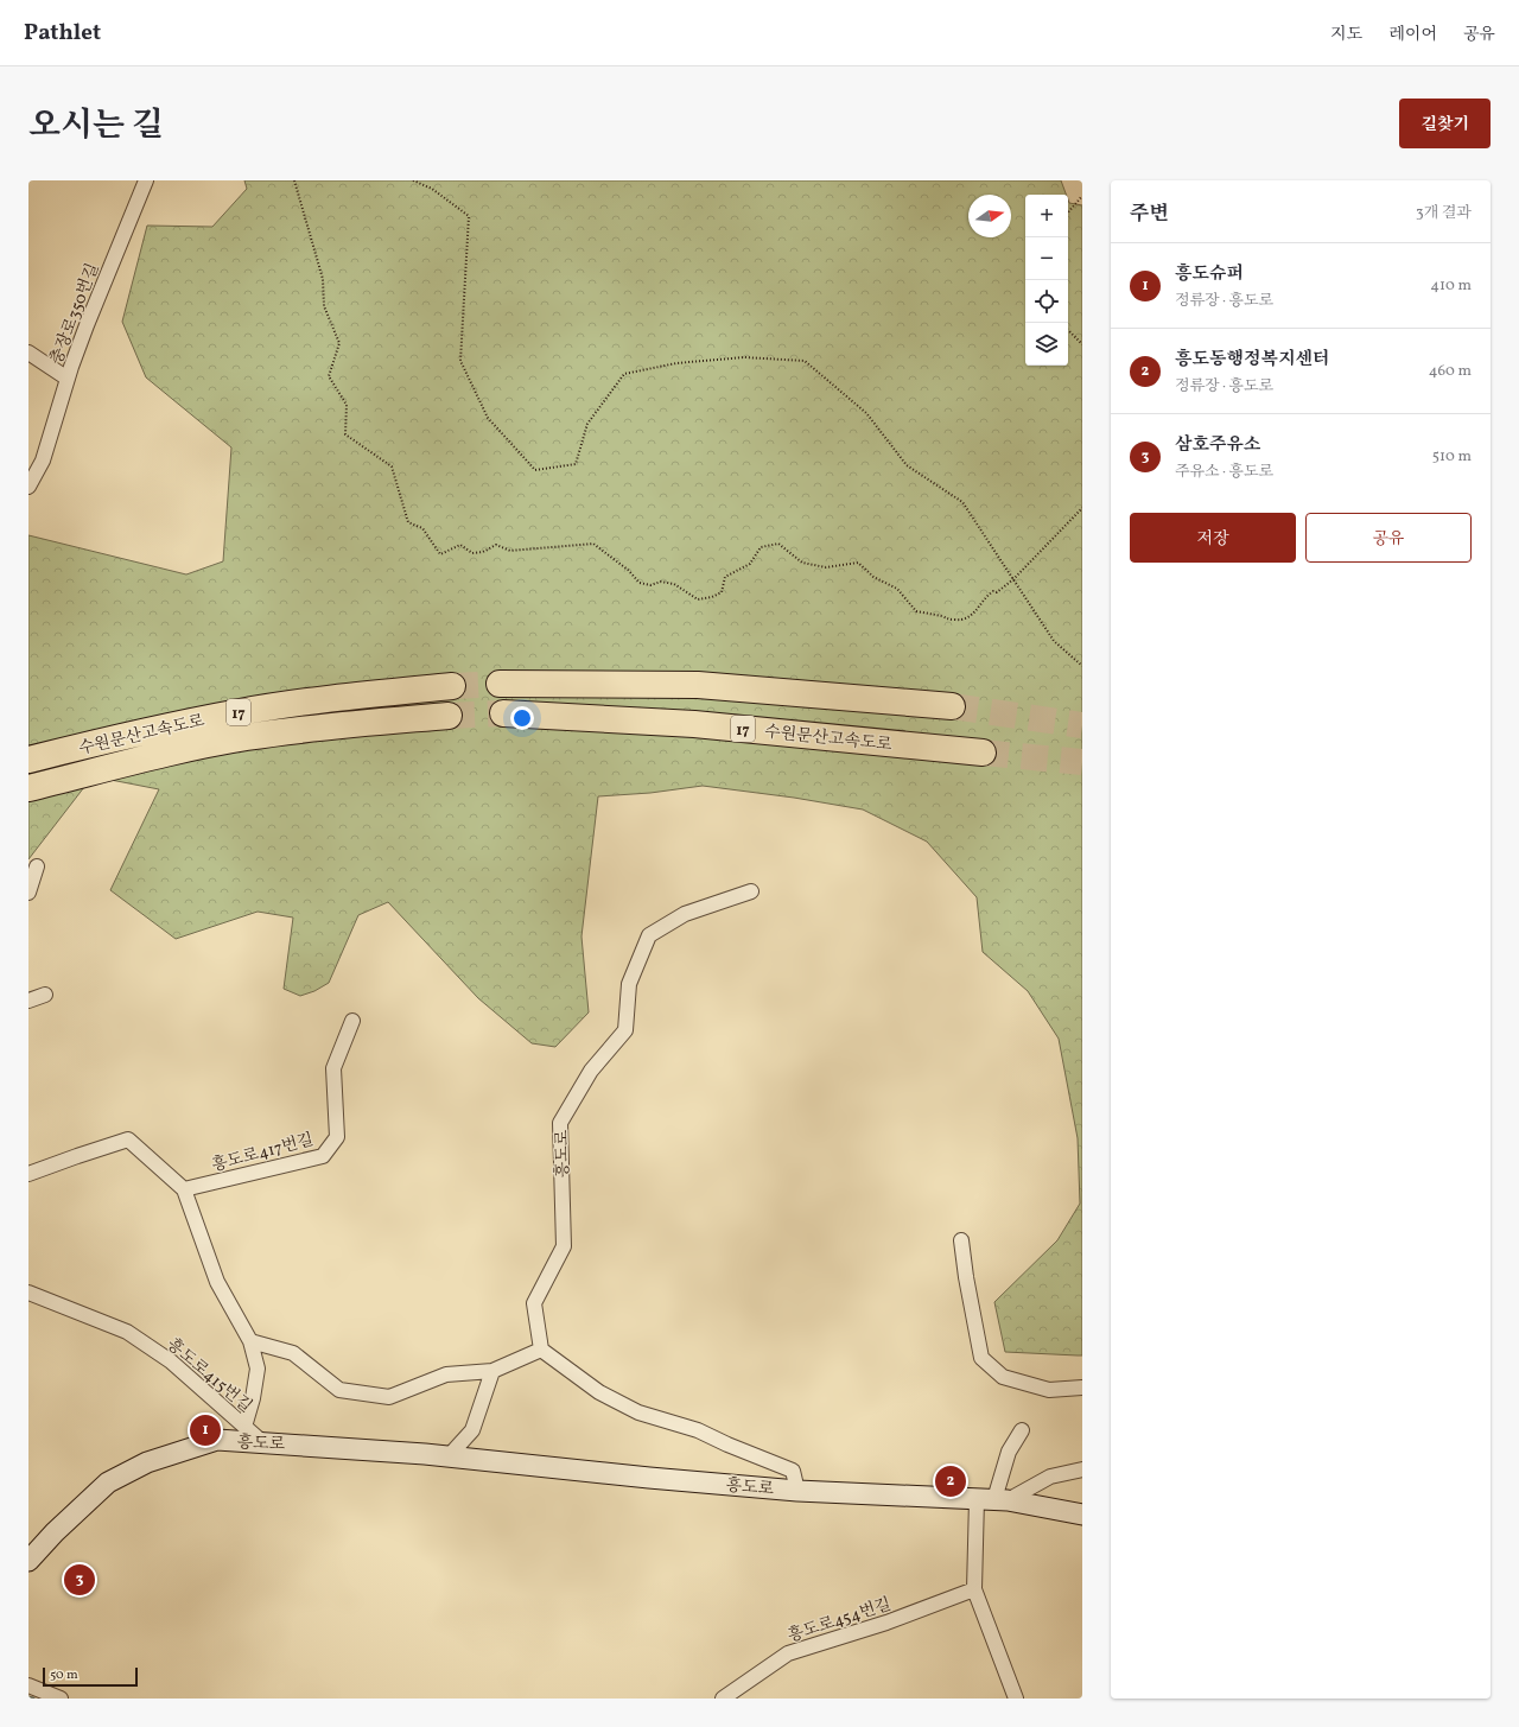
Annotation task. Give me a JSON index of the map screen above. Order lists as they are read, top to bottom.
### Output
{
  "streets": {
    "highway": ["17", "수원문산고속도로"],
    "street": [
      "충장로350번길",
      "흥도로417번길",
      "흥도로",
      "흥도로415번길",
      "흥도로454번길"
    ]
  },
  "crossings": [
    ["흥도로", "흥도로415번길"]
  ],
  "scale_bar": "50 m",
  "north": "right",
  "page": {
    "header": "Pathlet",
    "nav": ["지도", "레이어", "공유"],
    "title": "오시는 길",
    "buttons": [
      "길찾기",
      ["저장", "공유"]
    ],
    "heading": ["주변", "3개 결과"],
    "map_buttons": ["+", "−"],
    "list": [
      {
        "mark": "1",
        "name": "흥도슈퍼",
        "note": "정류장 · 흥도로",
        "value": "410 m"
      },
      {
        "mark": "2",
        "name": "흥도동행정복지센터",
        "note": "정류장 · 흥도로",
        "value": "460 m"
      },
      {
        "mark": "3",
        "name": "삼호주유소",
        "note": "주유소 · 흥도로",
        "value": "510 m"
      }
    ],
    "pins": ["1", "2", "3"],
    "scale": "50 m"
  }
}
